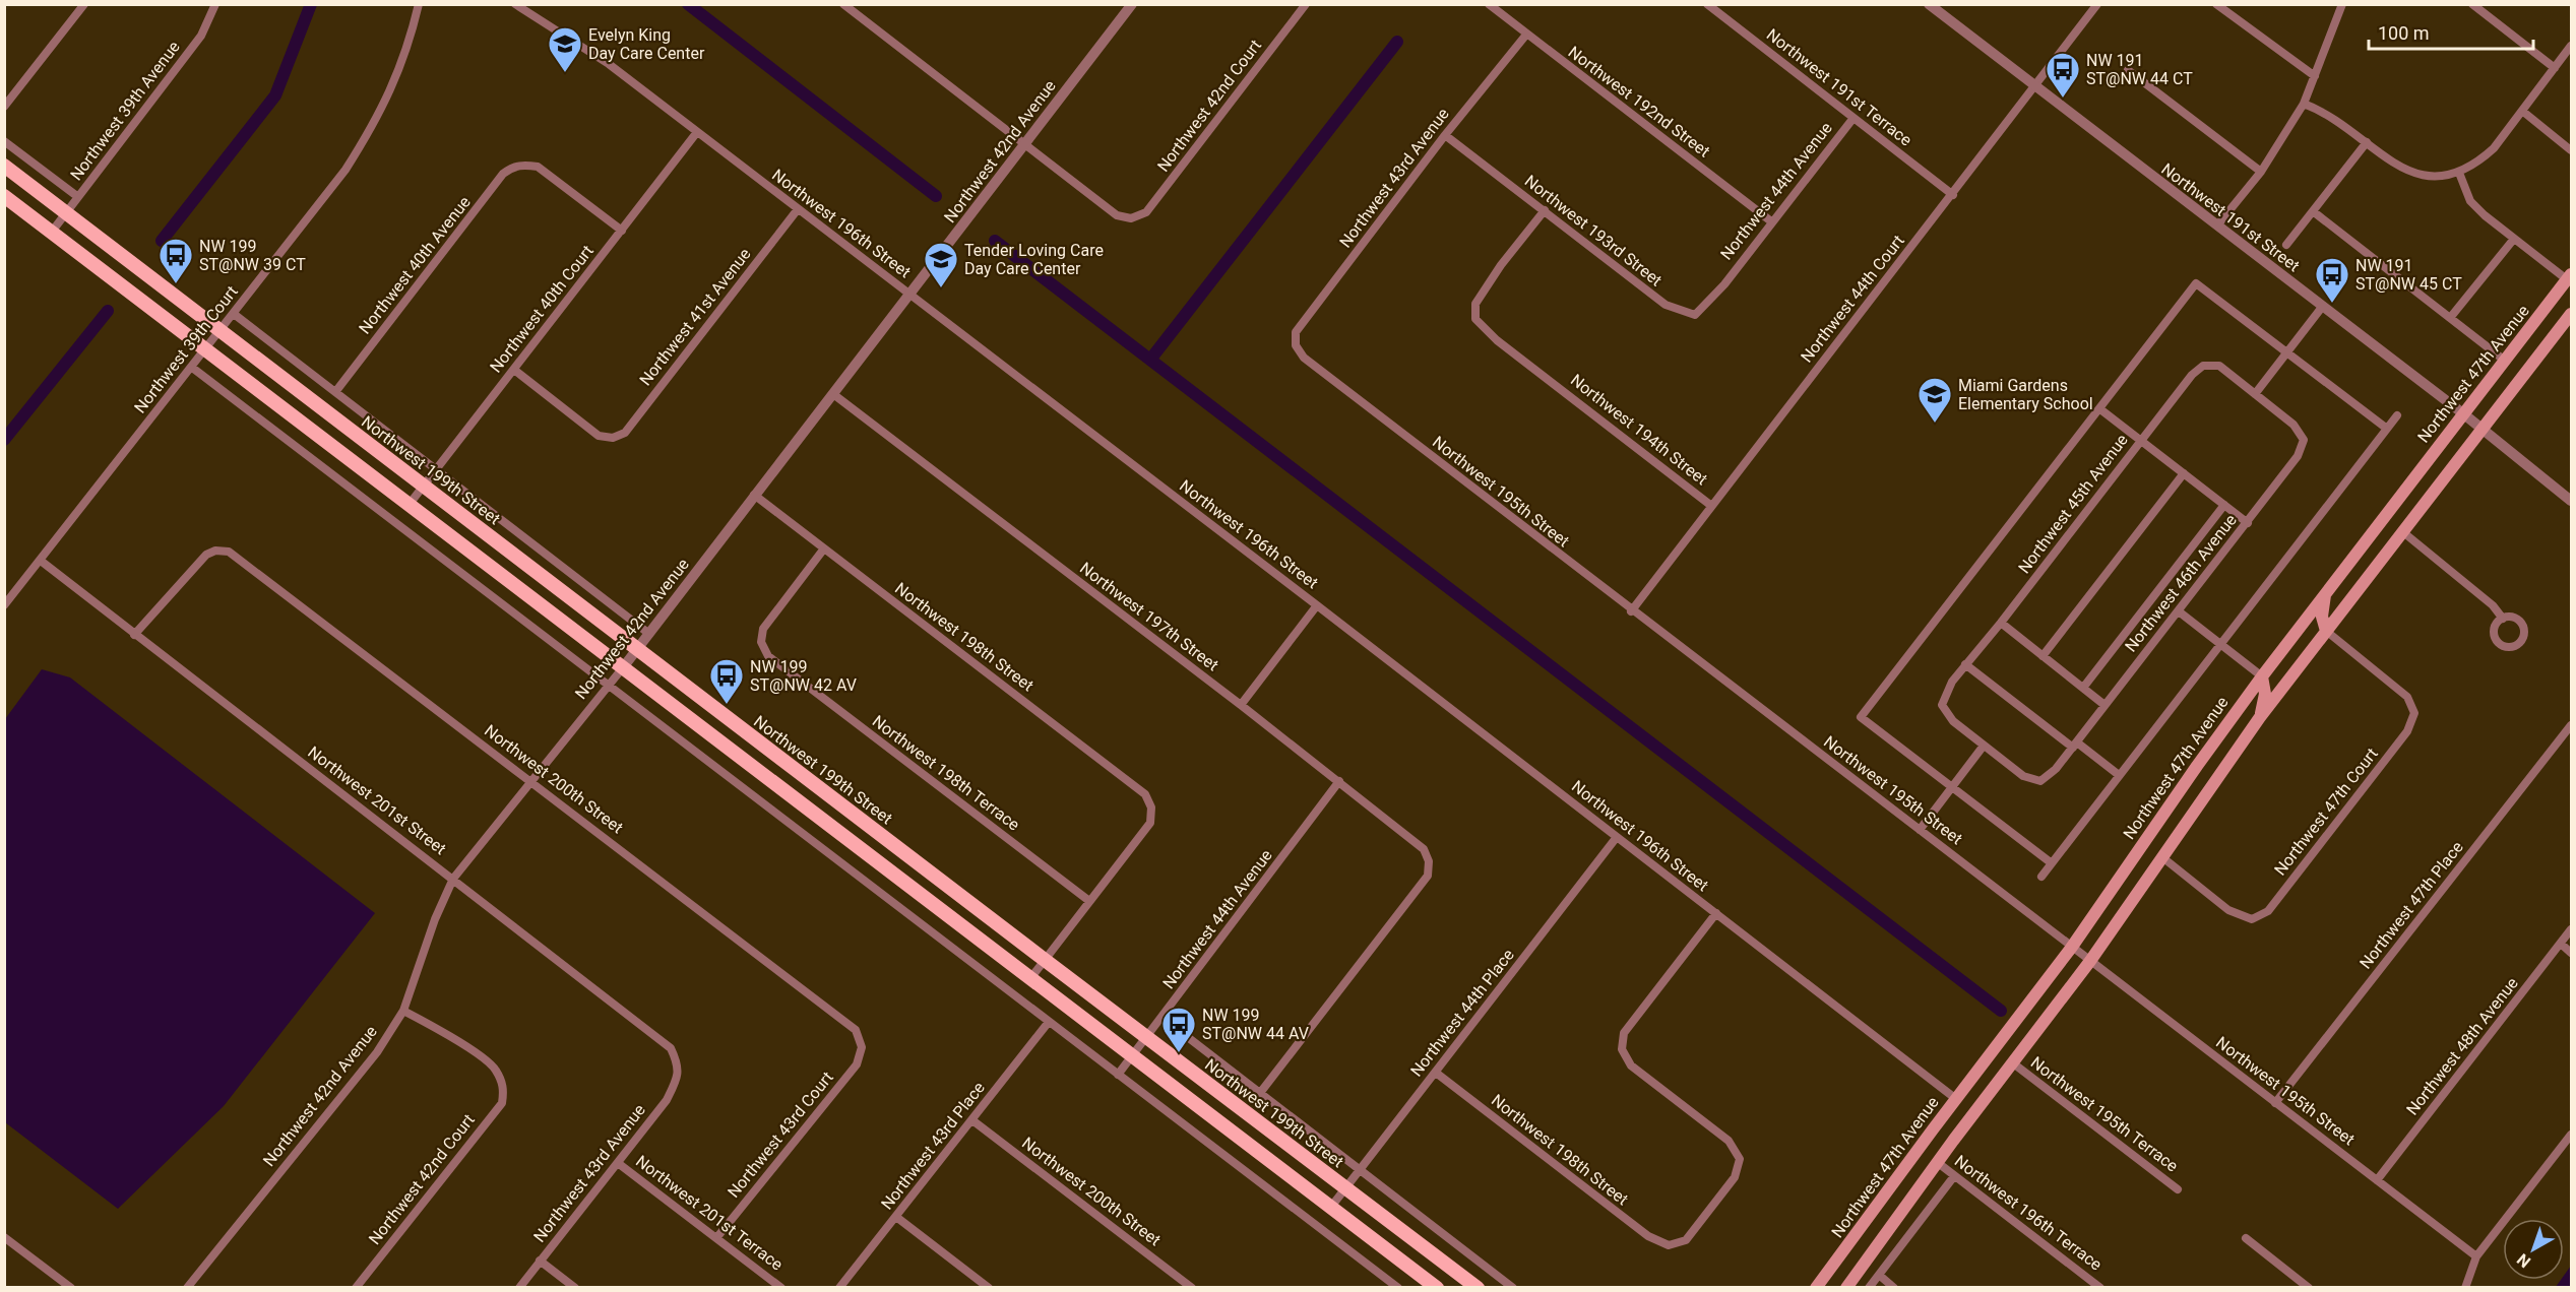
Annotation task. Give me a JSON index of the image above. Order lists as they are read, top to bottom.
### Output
{
  "streets": {
    "main road": ["Northwest 47th Avenue", "Northwest 199th Street"],
    "street": [
      "Northwest 191st Terrace",
      "Northwest 192nd Street",
      "Northwest 42nd Court",
      "Northwest 39th Avenue",
      "Northwest 42nd Avenue",
      "Northwest 43rd Avenue",
      "Northwest 44th Avenue",
      "Northwest 191st Street",
      "Northwest 196th Street",
      "Northwest 193rd Street",
      "Northwest 40th Avenue",
      "Northwest 44th Court",
      "Northwest 40th Court",
      "Northwest 41st Avenue",
      "Northwest 39th Court",
      "Northwest 194th Street",
      "Northwest 195th Street",
      "Northwest 45th Avenue",
      "Northwest 46th Avenue",
      "Northwest 197th Street",
      "Northwest 198th Street",
      "Northwest 198th Terrace",
      "Northwest 200th Street",
      "Northwest 201st Street",
      "Northwest 47th Court",
      "Northwest 47th Place",
      "Northwest 44th Place",
      "Northwest 48th Avenue",
      "Northwest 195th Terrace",
      "Northwest 43rd Court",
      "Northwest 43rd Place",
      "Northwest 201st Terrace",
      "Northwest 196th Terrace"
    ]
  },
  "crossings": [
    ["Northwest 191st Terrace", "Northwest 44th Avenue"],
    ["Northwest 191st Terrace", "Northwest 44th Court"],
    ["Northwest 192nd Street", "Northwest 43rd Avenue"],
    ["Northwest 192nd Street", "Northwest 44th Avenue"],
    ["Northwest 42nd Court", "Northwest 42nd Avenue"],
    ["Northwest 39th Avenue", "Northwest 199th Street"],
    ["Northwest 42nd Avenue", "Northwest 196th Street"],
    ["Northwest 42nd Avenue", "Northwest 199th Street"],
    ["Northwest 42nd Avenue", "Northwest 197th Street"],
    ["Northwest 42nd Avenue", "Northwest 198th Street"],
    ["Northwest 42nd Avenue", "Northwest 200th Street"],
    ["Northwest 42nd Avenue", "Northwest 201st Street"],
    ["Northwest 43rd Avenue", "Northwest 193rd Street"],
    ["Northwest 43rd Avenue", "Northwest 195th Street"],
    ["Northwest 43rd Avenue", "Northwest 201st Street"],
    ["Northwest 43rd Avenue", "Northwest 201st Terrace"],
    ["Northwest 44th Avenue", "Northwest 193rd Street"],
    ["Northwest 44th Avenue", "Northwest 199th Street"],
    ["Northwest 44th Avenue", "Northwest 197th Street"],
    ["Northwest 191st Street", "Northwest 44th Court"],
    ["Northwest 191st Street", "Northwest 47th Avenue"],
    ["Northwest 196th Street", "Northwest 40th Court"],
    ["Northwest 196th Street", "Northwest 41st Avenue"],
    ["Northwest 196th Street", "Northwest 47th Avenue"],
    ["Northwest 196th Street", "Northwest 198th Street"],
    ["Northwest 196th Street", "Northwest 44th Place"],
    ["Northwest 193rd Street", "Northwest 194th Street"],
    ["Northwest 40th Avenue", "Northwest 40th Court"],
    ["Northwest 44th Court", "Northwest 194th Street"],
    ["Northwest 44th Court", "Northwest 195th Street"],
    ["Northwest 40th Court", "Northwest 41st Avenue"],
    ["Northwest 40th Court", "Northwest 199th Street"],
    ["Northwest 39th Court", "Northwest 199th Street"],
    ["Northwest 39th Court", "Northwest 201st Street"],
    ["Northwest 47th Avenue", "Northwest 195th Street"],
    ["Northwest 199th Street", "Northwest 44th Place"],
    ["Northwest 195th Street", "Northwest 47th Place"],
    ["Northwest 195th Street", "Northwest 48th Avenue"],
    ["Northwest 45th Avenue", "Northwest 46th Avenue"],
    ["Northwest 198th Street", "Northwest 198th Terrace"],
    ["Northwest 198th Street", "Northwest 44th Place"],
    ["Northwest 200th Street", "Northwest 201st Street"],
    ["Northwest 200th Street", "Northwest 43rd Court"],
    ["Northwest 200th Street", "Northwest 43rd Place"],
    ["Northwest 43rd Court", "Northwest 201st Terrace"]
  ],
  "places": {
    "school or university": ["Evelyn King Day Care Center", "Tender Loving Care Day Care Center", "Miami Gardens Elementary School"],
    "bus stop": [
      "NW 191 ST@NW 44 CT",
      "NW 199 ST@NW 39 CT",
      "NW 191 ST@NW 45 CT",
      "NW 199 ST@NW 42 AV",
      "NW 199 ST@NW 44 AV"
    ]
  },
  "scale_bar": "100 m",
  "north": "bottom left"
}
